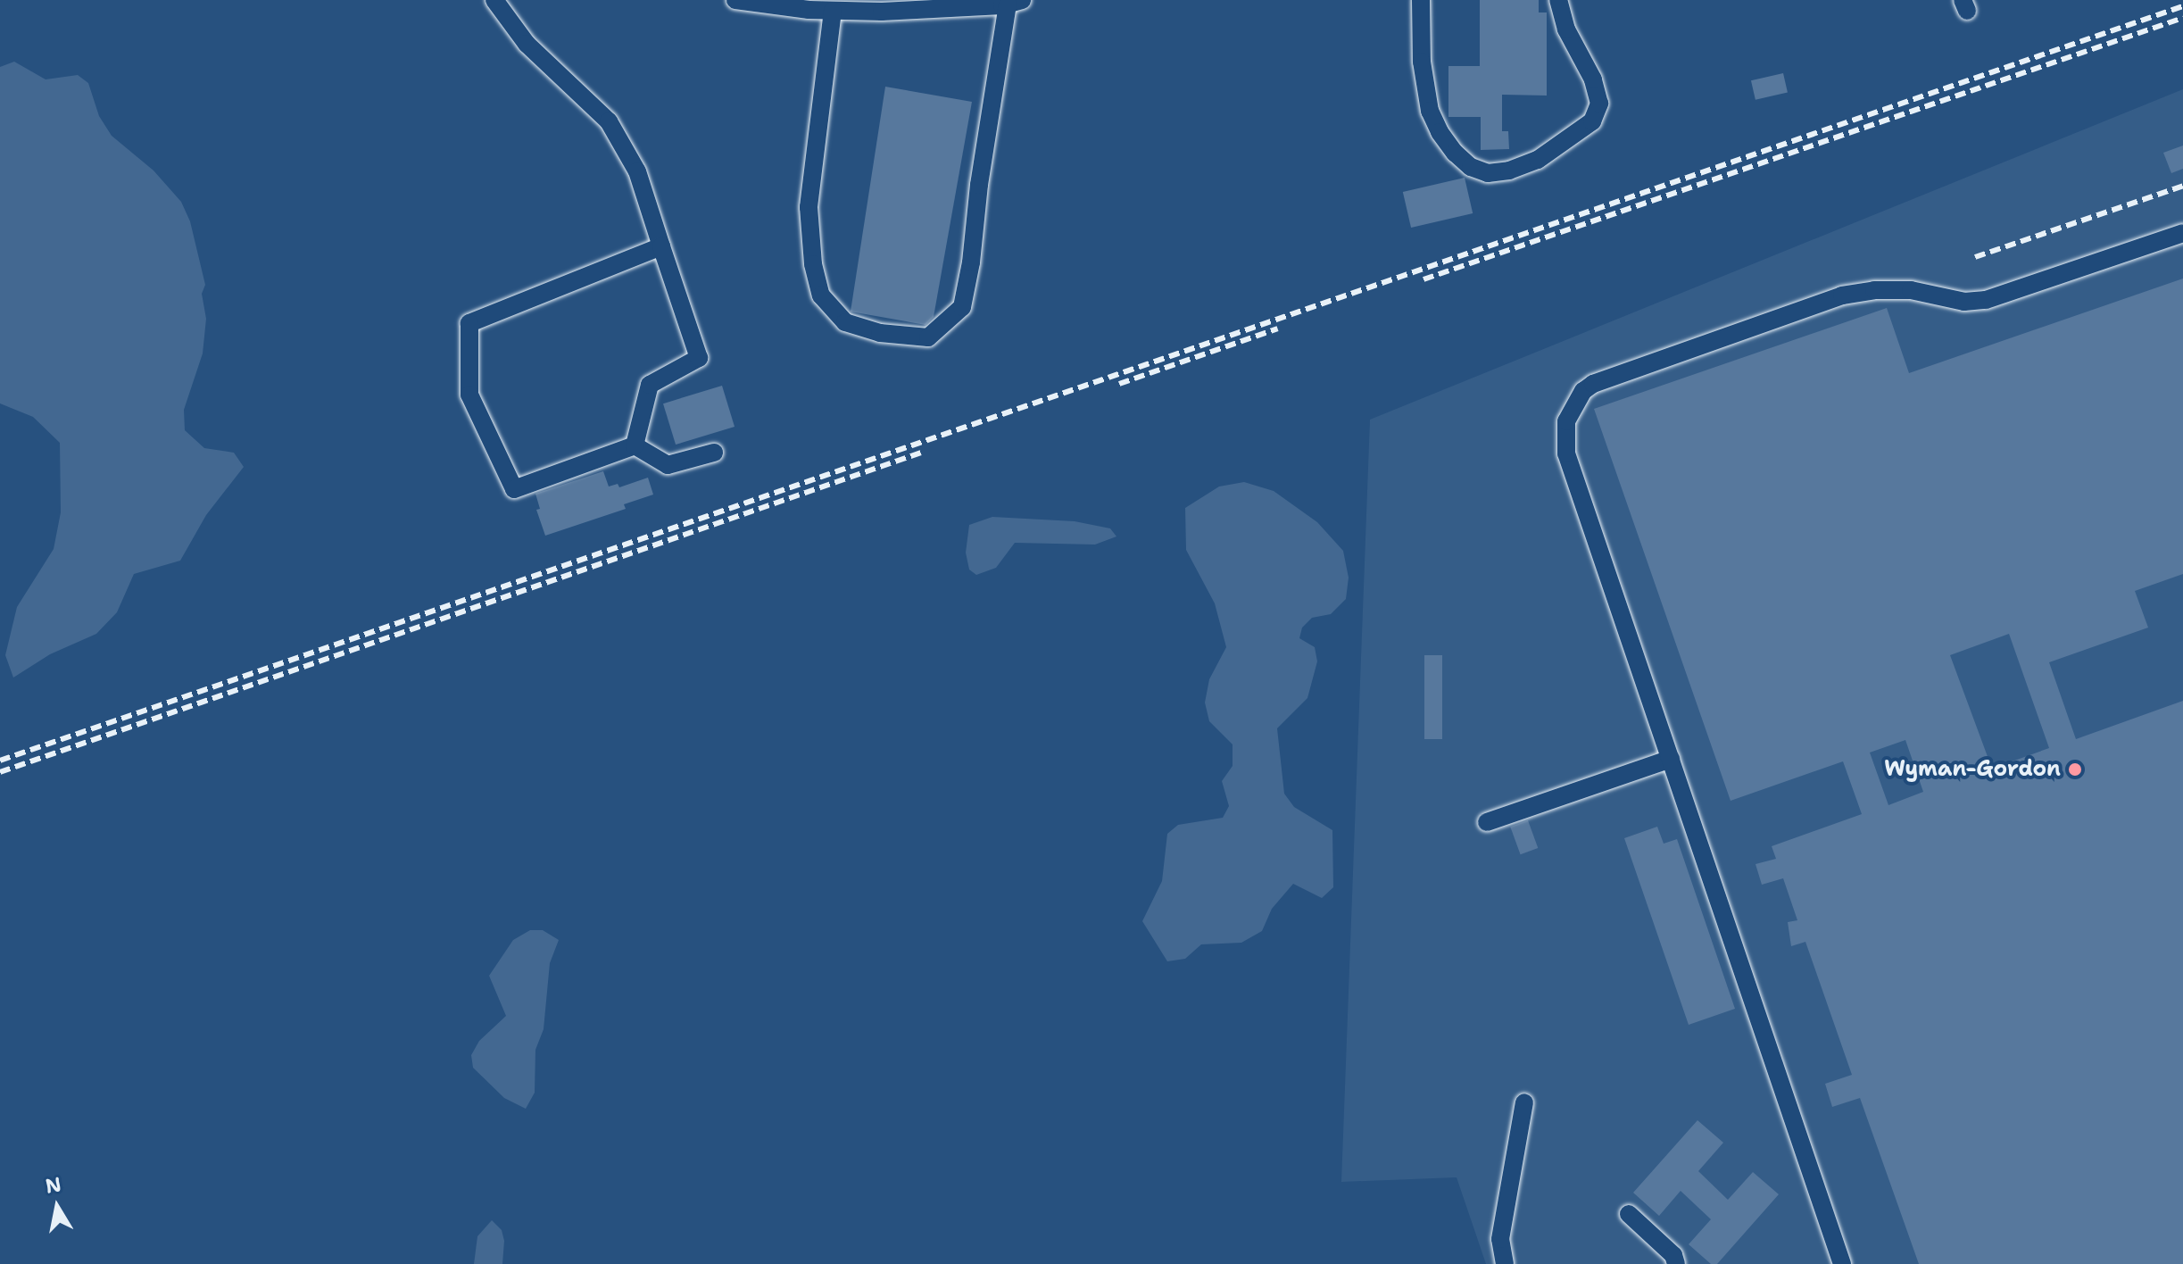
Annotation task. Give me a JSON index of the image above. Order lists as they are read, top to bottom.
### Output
{
  "places": ["Wyman-Gordon"],
  "north": "top"
}
